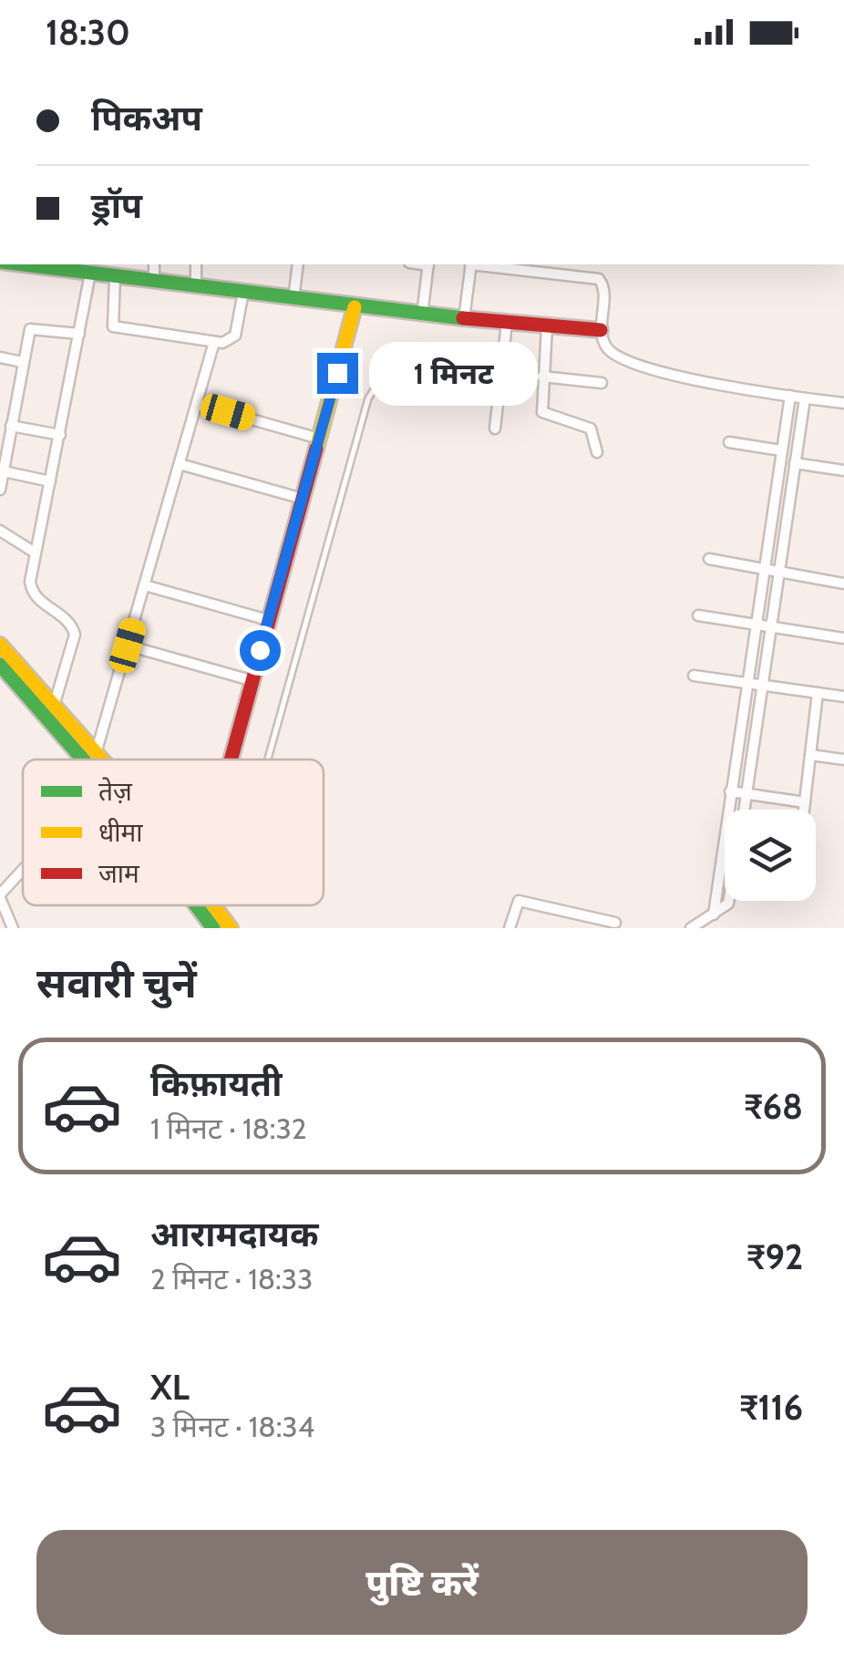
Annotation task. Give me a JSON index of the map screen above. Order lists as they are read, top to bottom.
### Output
{
  "legend": ["तेज़", "धीमा", "जाम"],
  "page": {
    "status": "18:30",
    "banner": ["पिकअप", "ड्रॉप"],
    "bubble": "1 मिनट",
    "heading": "सवारी चुनें",
    "list": [
      {
        "name": "किफ़ायती",
        "note": "1 मिनट · 18:32",
        "value": "₹68"
      },
      {
        "name": "आरामदायक",
        "note": "2 मिनट · 18:33",
        "value": "₹92"
      },
      {
        "name": "XL",
        "note": "3 मिनट · 18:34",
        "value": "₹116"
      }
    ],
    "buttons": "पुष्टि करें"
  }
}
